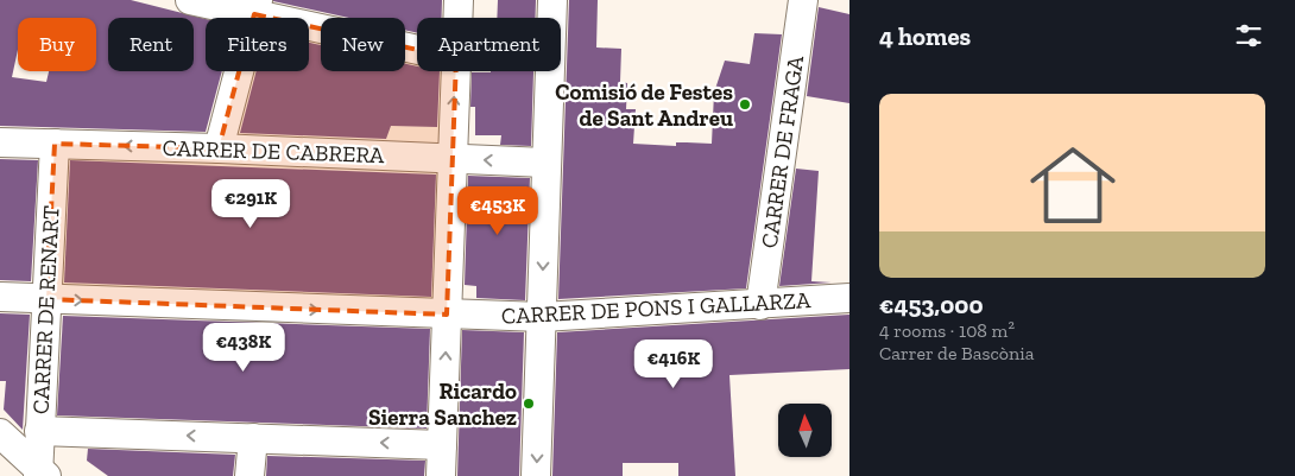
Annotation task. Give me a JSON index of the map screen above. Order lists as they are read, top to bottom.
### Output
{
  "streets": {
    "street": [
      "CARRER DE CABRERA",
      "CARRER DE FRAGA",
      "CARRER DE PONS I GALLARZA",
      "CARRER DE RENART"
    ]
  },
  "crossings": [
    ["CARRER DE CABRERA", "CARRER DE RENART"],
    ["CARRER DE FRAGA", "CARRER DE PONS I GALLARZA"],
    ["CARRER DE PONS I GALLARZA", "CARRER DE RENART"]
  ],
  "one_way": ["CARRER DE CABRERA"],
  "places": ["Comisió de Festes de Sant Andreu", "Ricardo Sierra Sanchez"],
  "north": "top",
  "page": {
    "heading": "4 homes",
    "chip": [
      "Buy",
      "Rent",
      "Filters",
      "New",
      "Apartment"
    ],
    "list": [
      {
        "name": "€453,000",
        "note": "4 rooms · 108 m² · Carrer de Bascònia"
      }
    ],
    "price": [
      "€291K",
      "€453K",
      "€438K",
      "€416K"
    ]
  }
}
